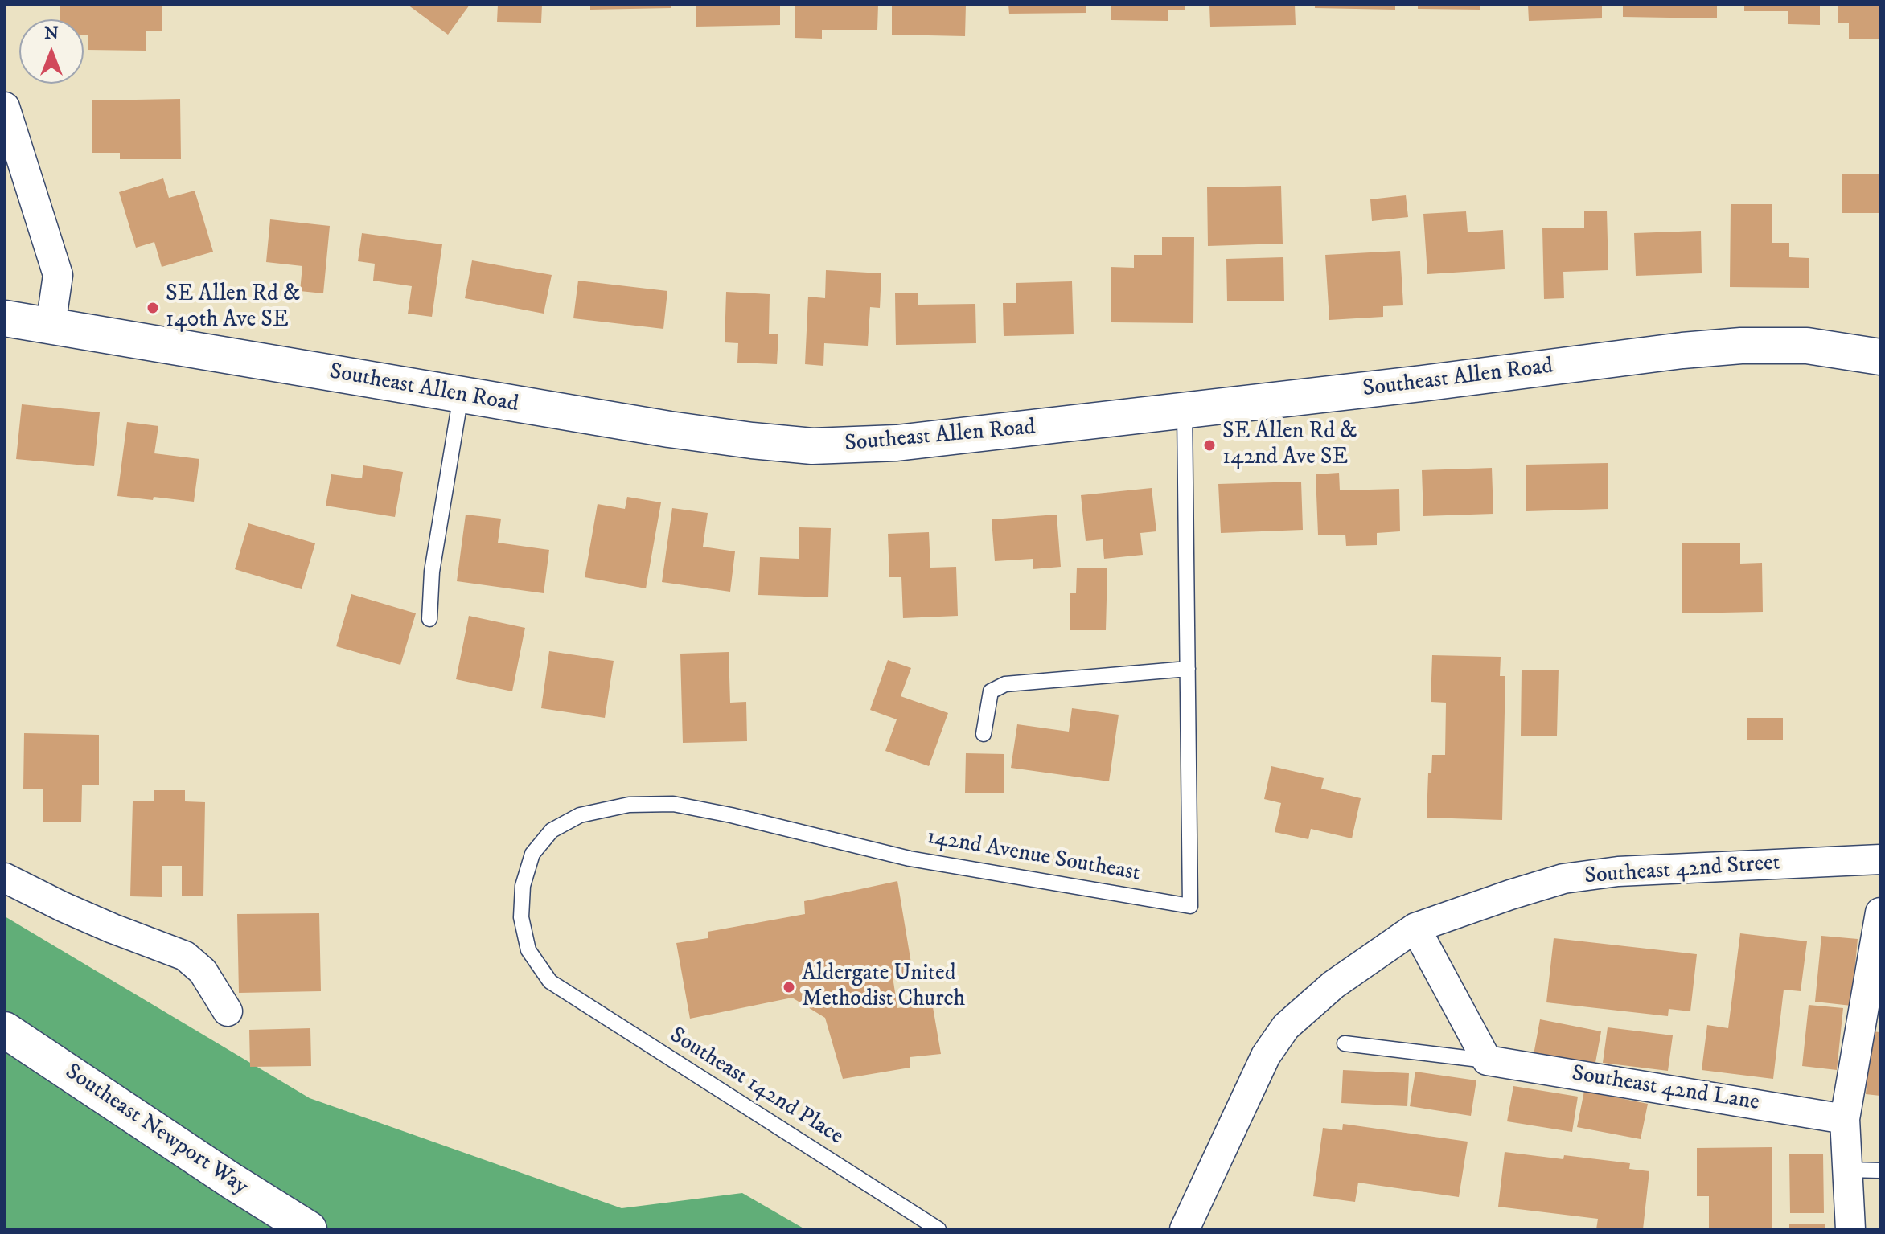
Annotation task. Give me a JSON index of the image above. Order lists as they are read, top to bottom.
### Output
{
  "streets": {
    "street": [
      "Southeast Allen Road",
      "Southeast 42nd Street",
      "Southeast 42nd Lane",
      "Southeast Newport Way"
    ],
    "lane": ["142nd Avenue Southeast", "Southeast 142nd Place"]
  },
  "crossings": [
    ["Southeast Allen Road", "142nd Avenue Southeast"],
    ["142nd Avenue Southeast", "Southeast 142nd Place"]
  ],
  "places": ["SE Allen Rd & 140th Ave SE", "SE Allen Rd & 142nd Ave SE", "Aldergate United Methodist Church"],
  "north": "top"
}
